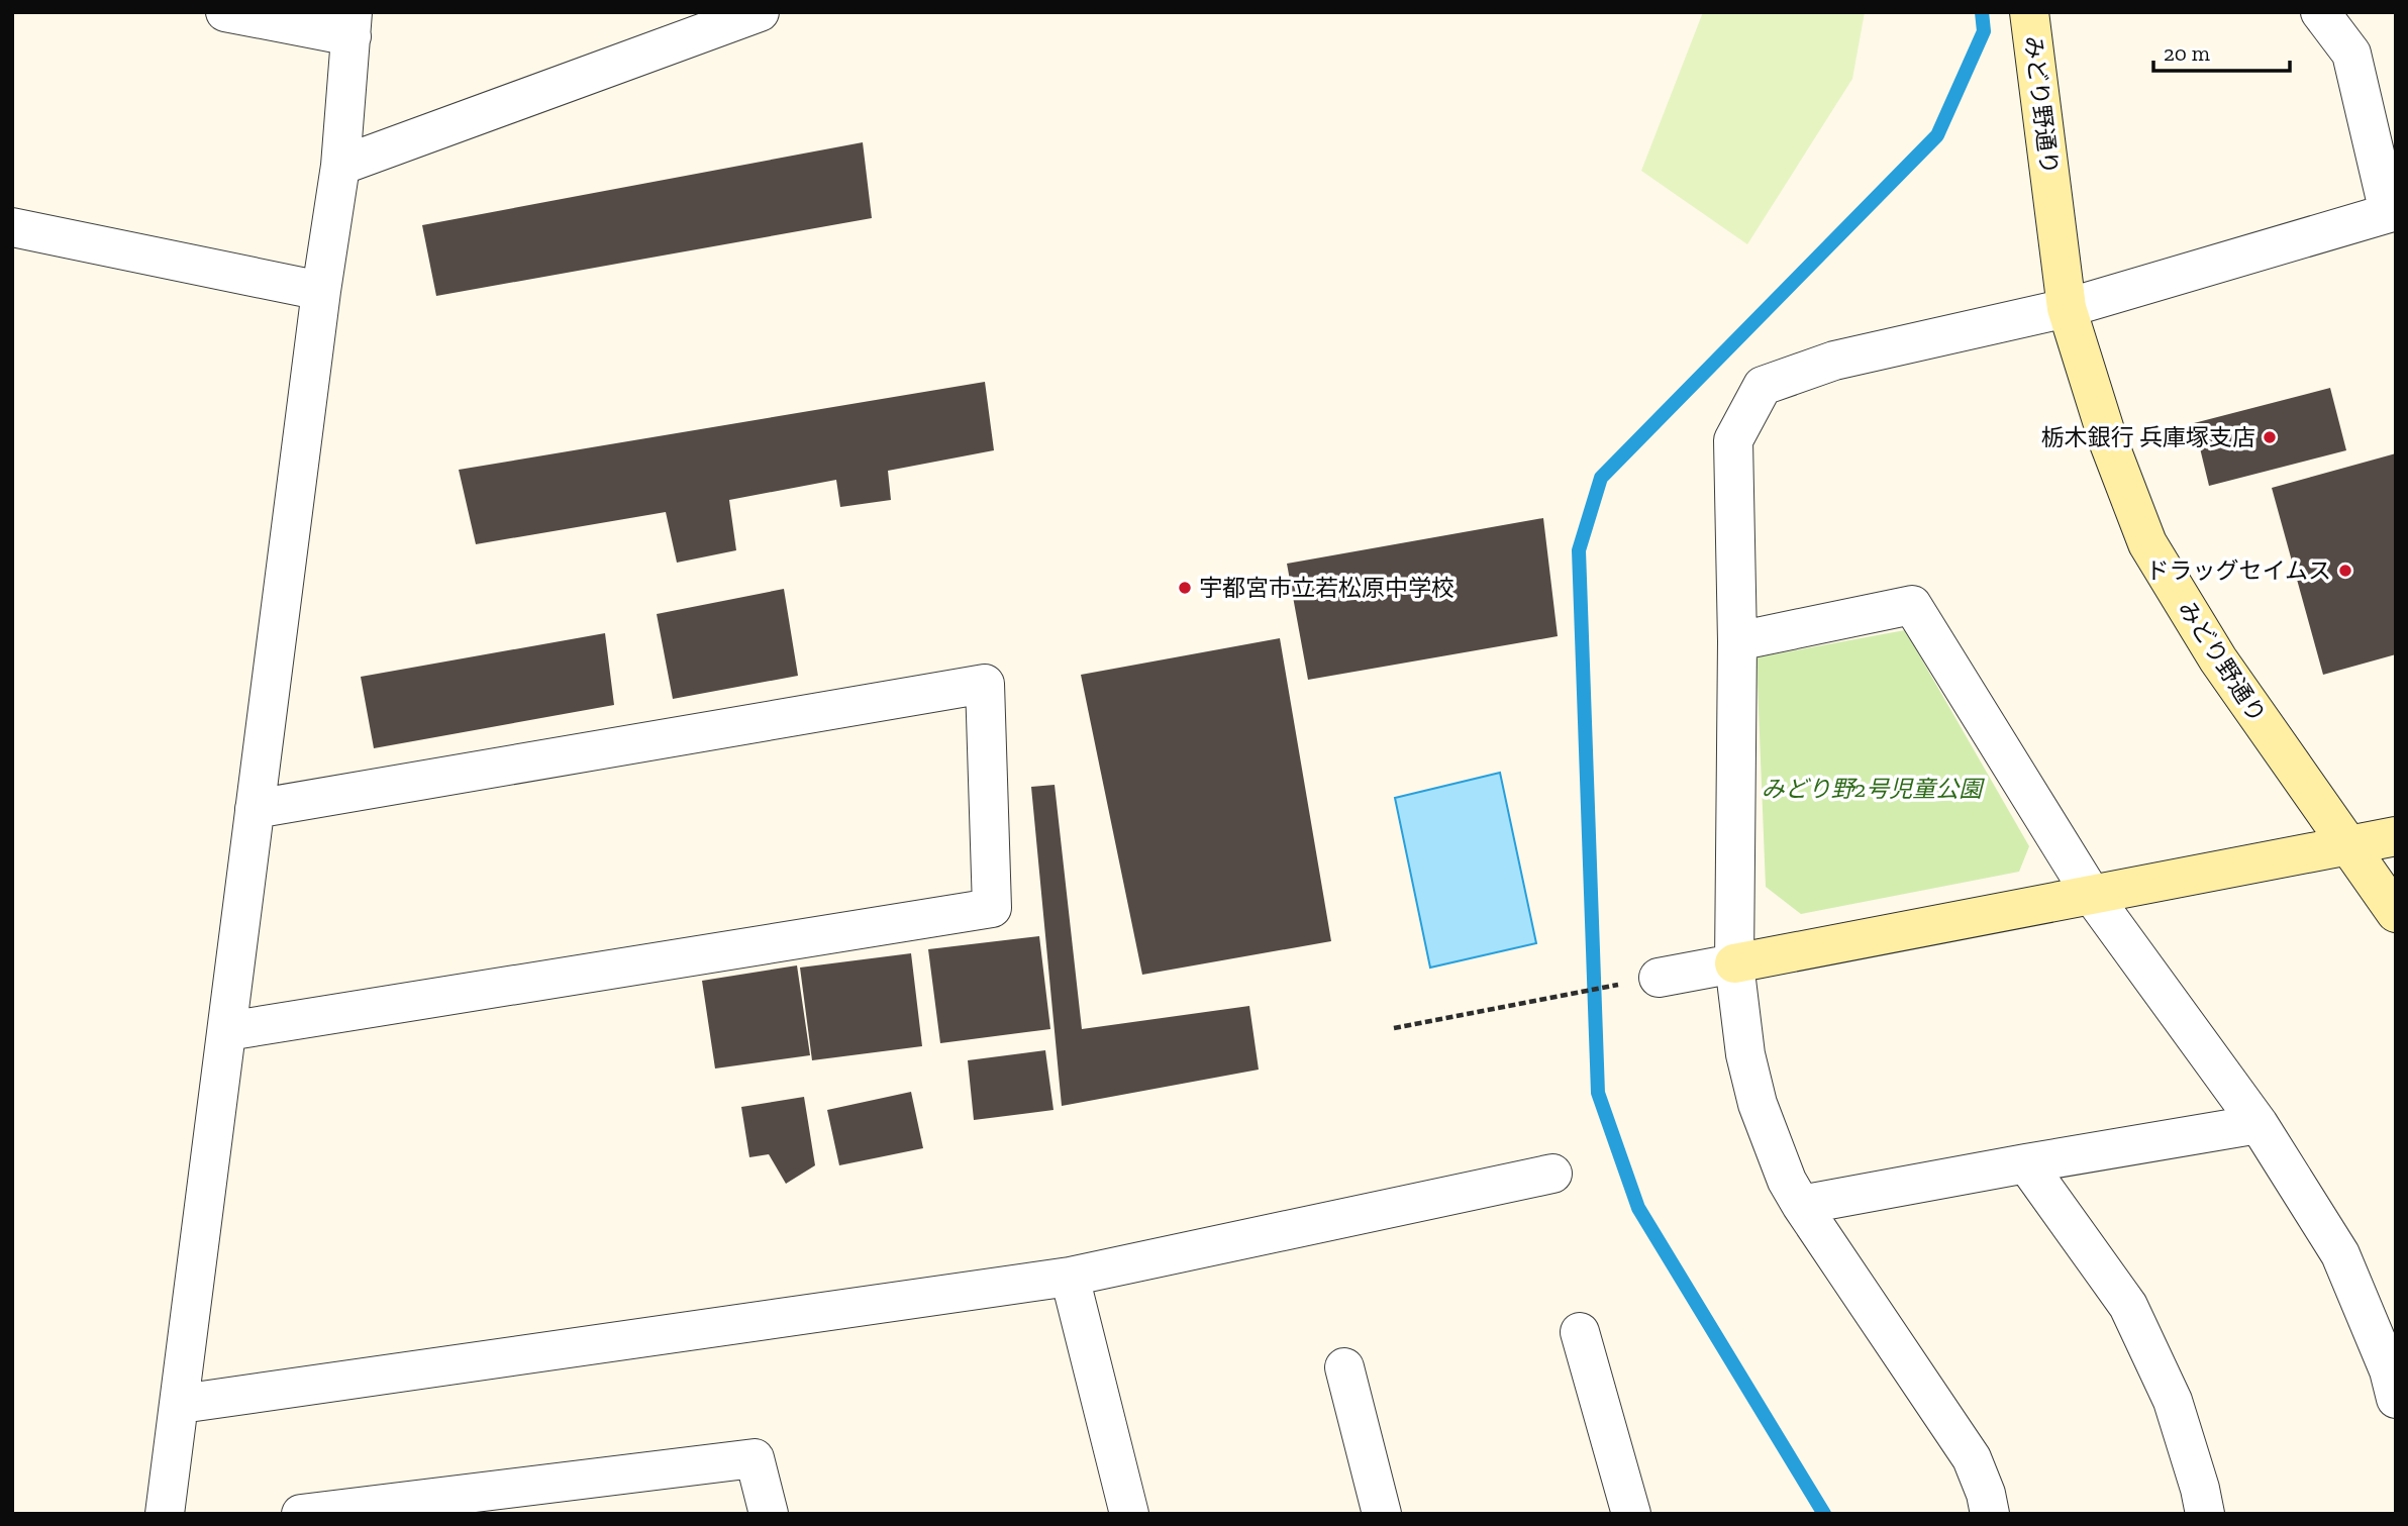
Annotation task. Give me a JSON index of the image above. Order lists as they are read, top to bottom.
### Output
{
  "streets": {
    "street": ["みどり野通り"]
  },
  "parks": ["みどり野2号児童公園"],
  "places": ["栃木銀行 兵庫塚支店", "ドラッグセイムス", "宇都宮市立若松原中学校"],
  "scale_bar": "20 m"
}
